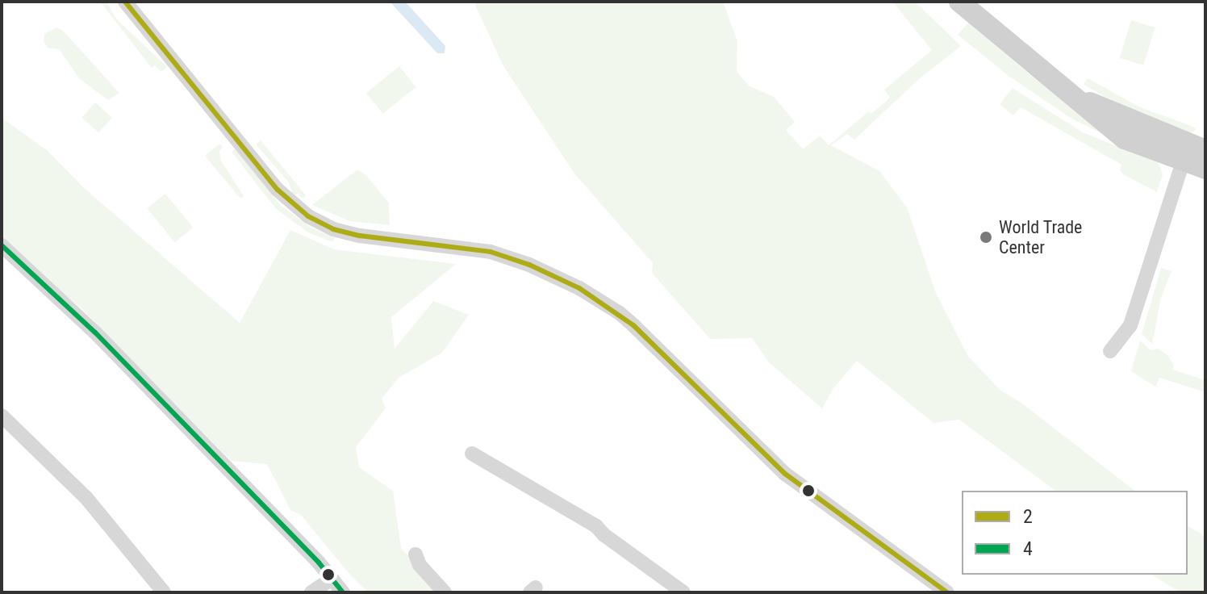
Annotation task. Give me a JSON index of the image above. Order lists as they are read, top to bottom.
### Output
{
  "places": ["World Trade Center"],
  "lines": ["transit line 2", "transit line 4"],
  "legend": ["2", "4"]
}
